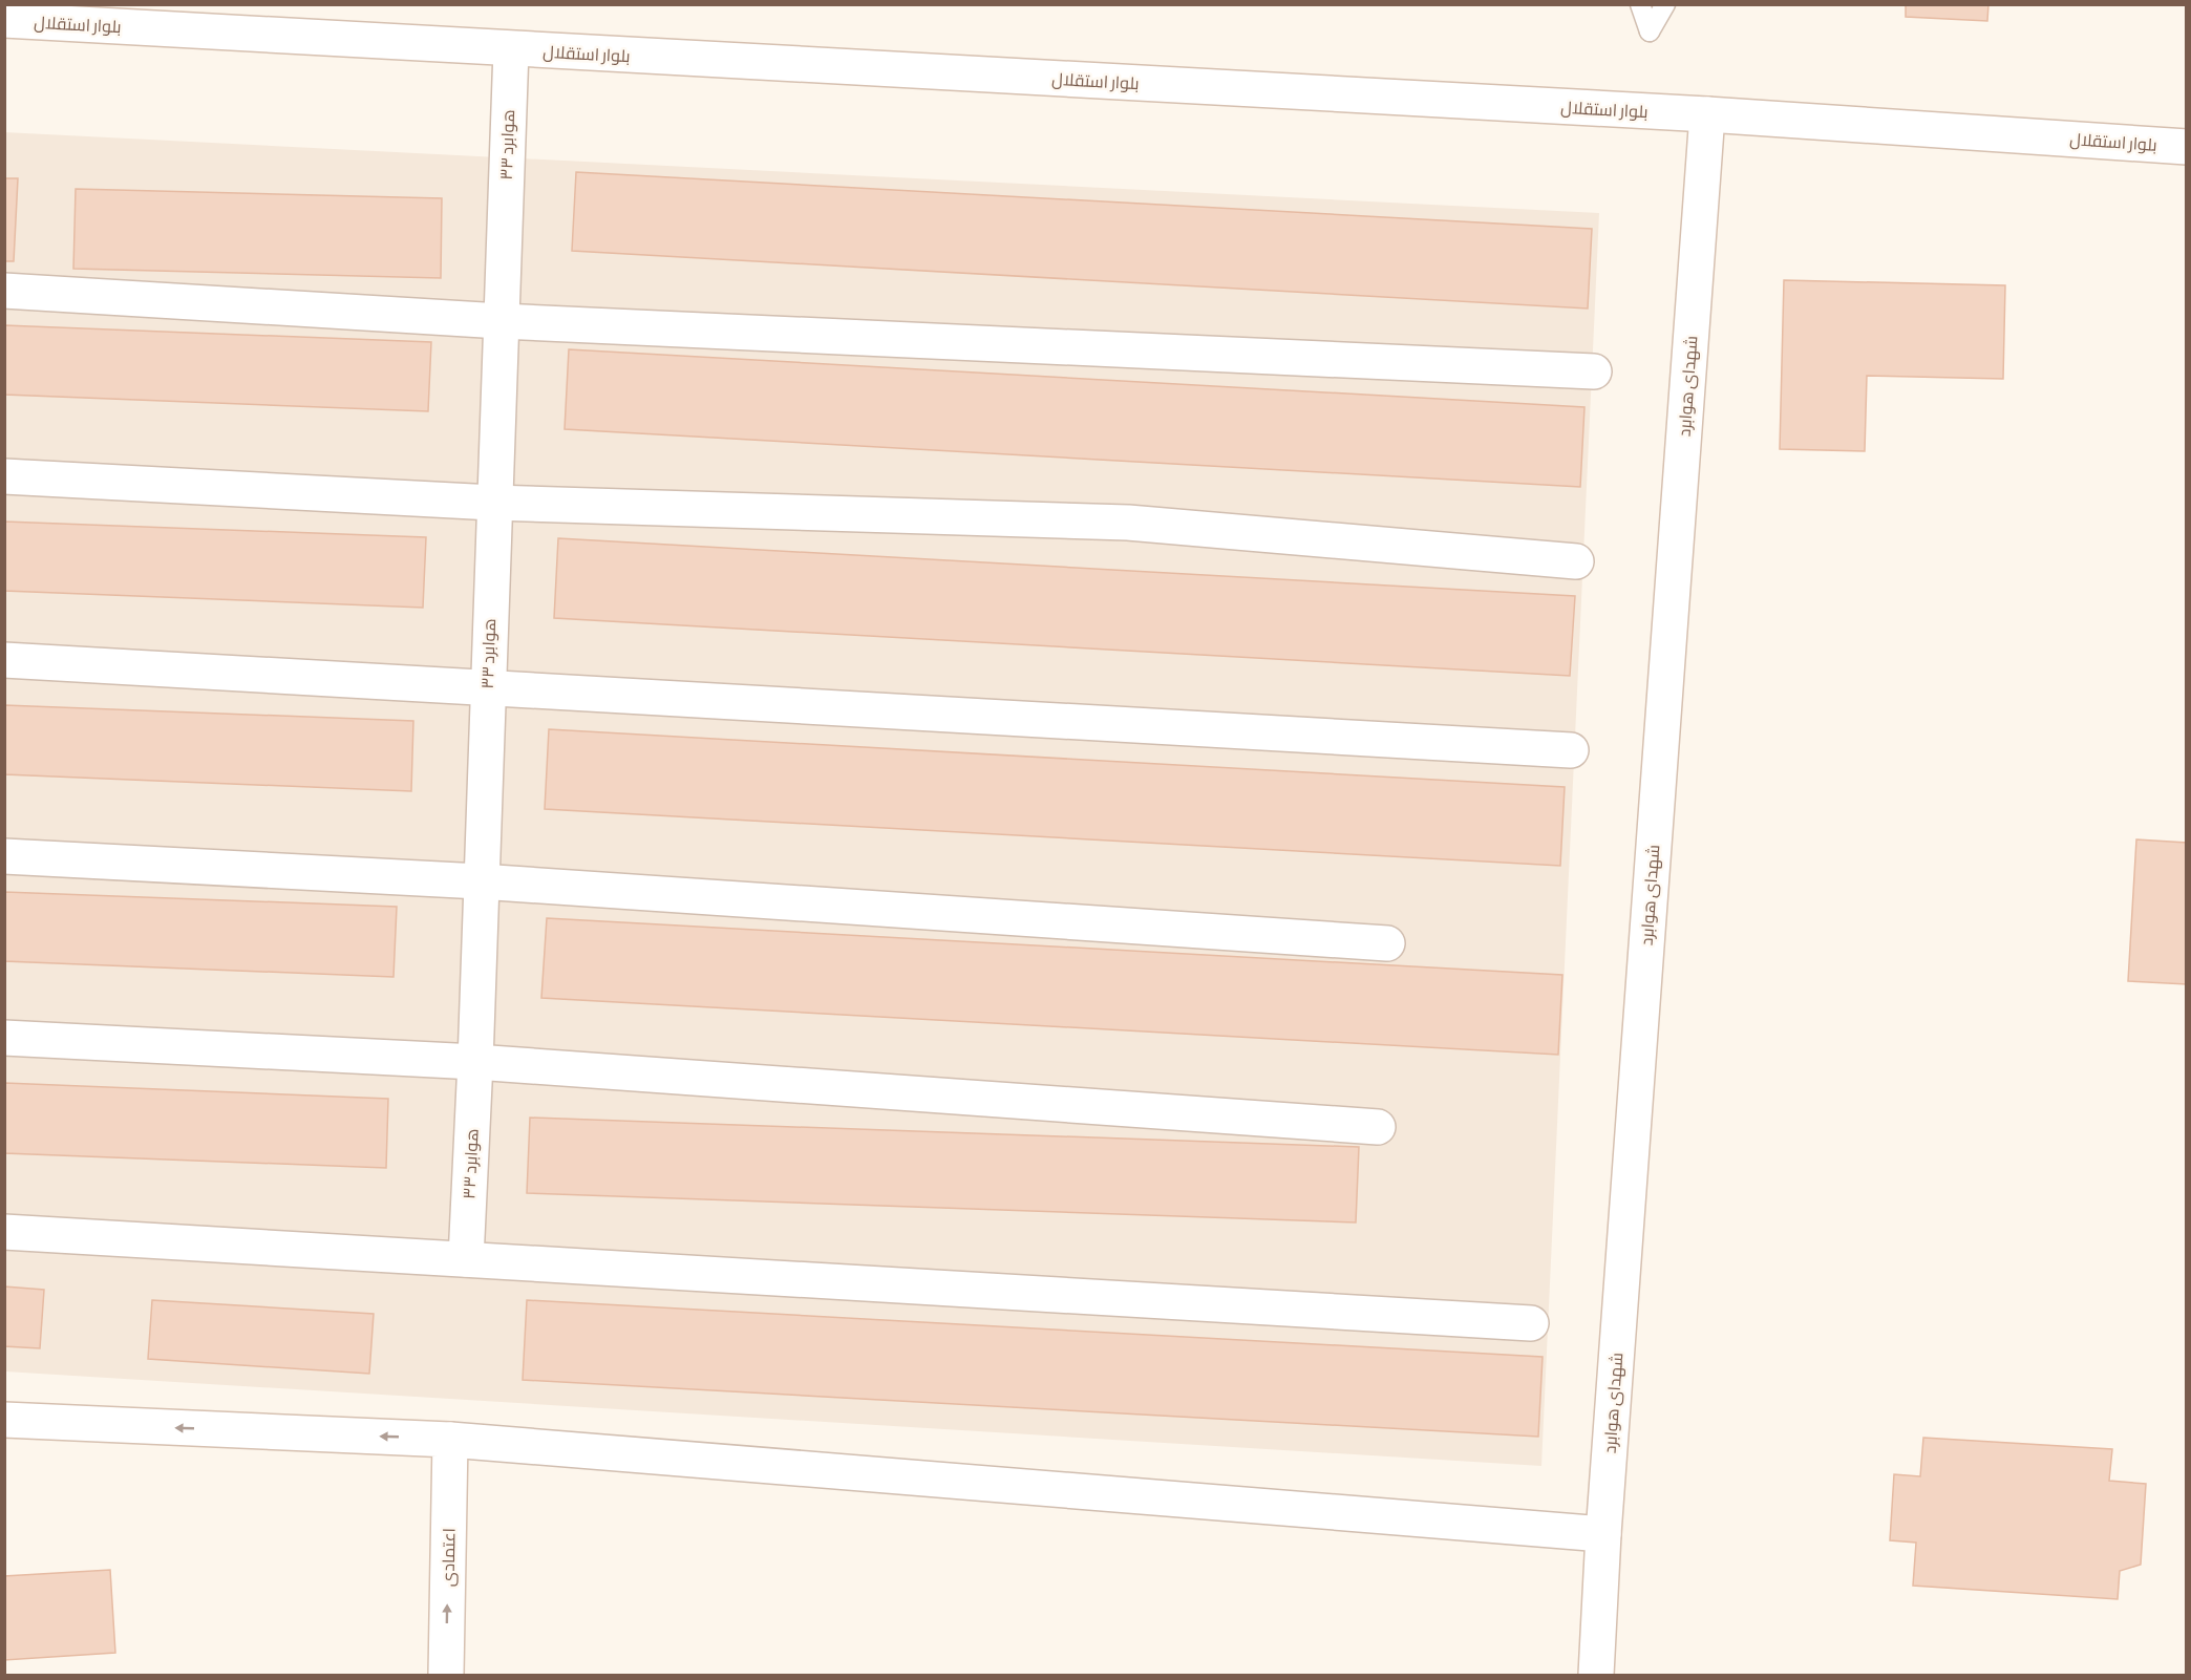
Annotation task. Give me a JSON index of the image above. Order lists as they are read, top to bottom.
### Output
{
  "streets": {
    "street": [
      "بلوار استقلال",
      "۳۳ هوابرد",
      "شهدای هوابرد",
      "اعتمادی"
    ]
  },
  "crossings": [
    ["بلوار استقلال", "۳۳ هوابرد"],
    ["بلوار استقلال", "شهدای هوابرد"]
  ],
  "one_way": ["اعتمادی"]
}
